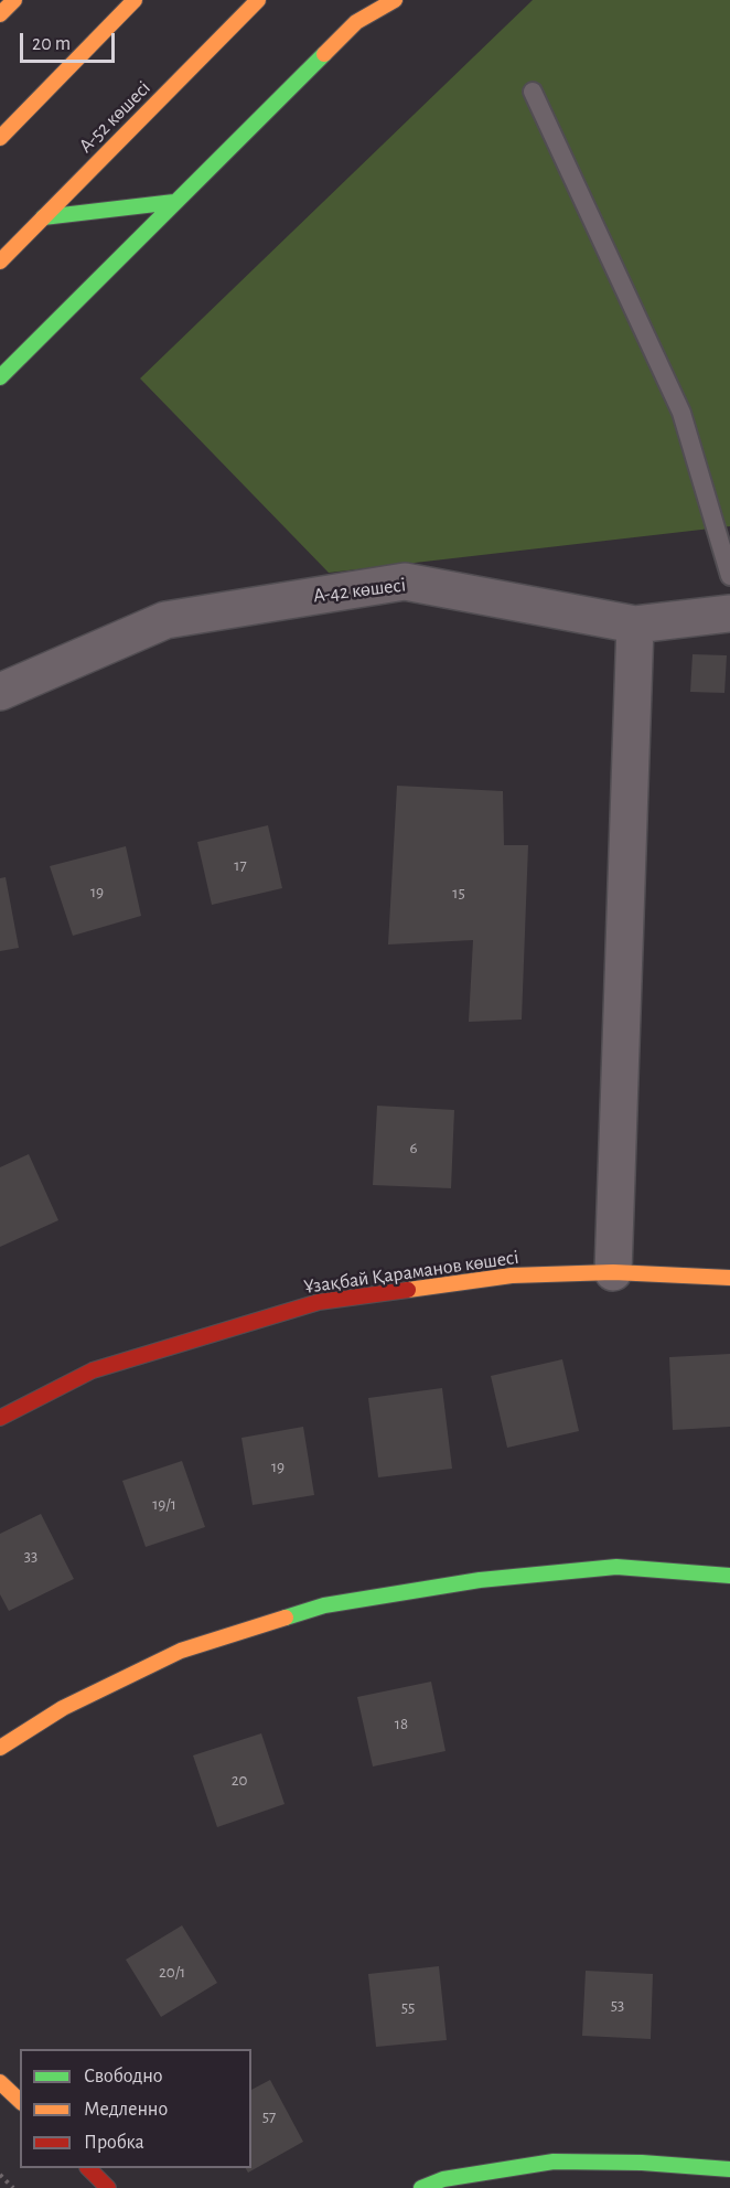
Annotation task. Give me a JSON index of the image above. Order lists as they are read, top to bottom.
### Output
{
  "streets": {
    "street": ["А-52 көшесі", "А-42 көшесі", "Ұзақбай Қараманов көшесі"]
  },
  "house_numbers": [
    "17",
    "19",
    "15",
    "6",
    "19",
    "19/1",
    "33",
    "18",
    "20",
    "20/1",
    "53",
    "55",
    "57"
  ],
  "legend": ["Свободно", "Медленно", "Пробка"],
  "scale_bar": "20 m"
}
